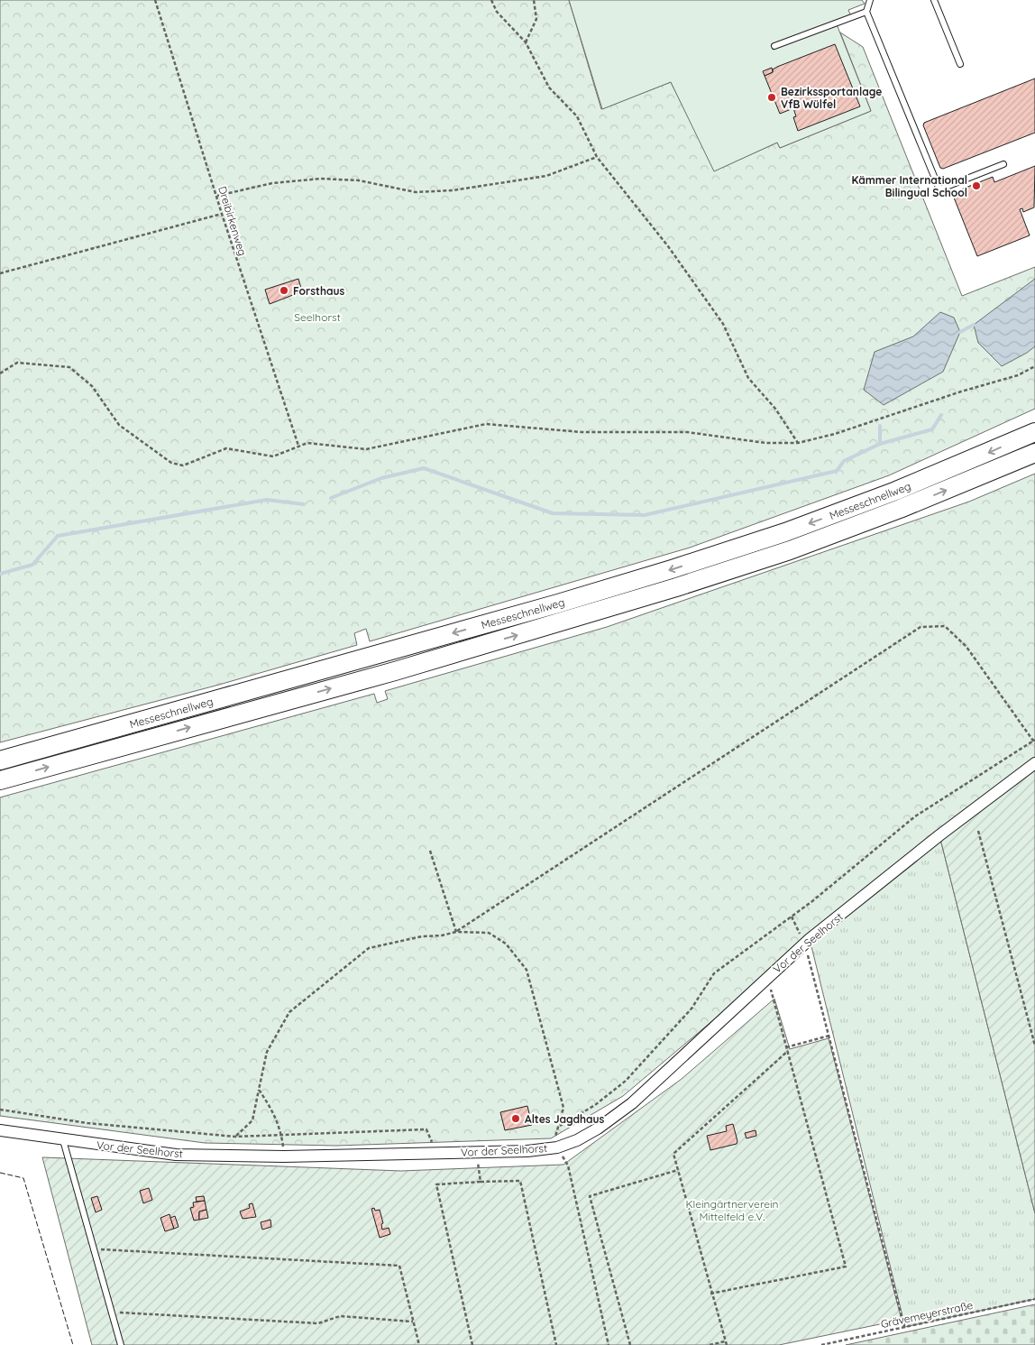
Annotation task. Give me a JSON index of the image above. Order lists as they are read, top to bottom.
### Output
{
  "streets": {
    "highway": ["Messeschnellweg"],
    "street": ["Vor der Seelhorst"],
    "path": ["Dreibirkenweg", "Grävemeyerstraße"]
  },
  "parks": ["Seelhorst", "Kleingärtnerverein Mittelfeld e.V."],
  "places": [
    "Bezirkssportanlage VfB Wülfel",
    "Kämmer International Bilingual School",
    "Forsthaus",
    "Altes Jagdhaus"
  ]
}
